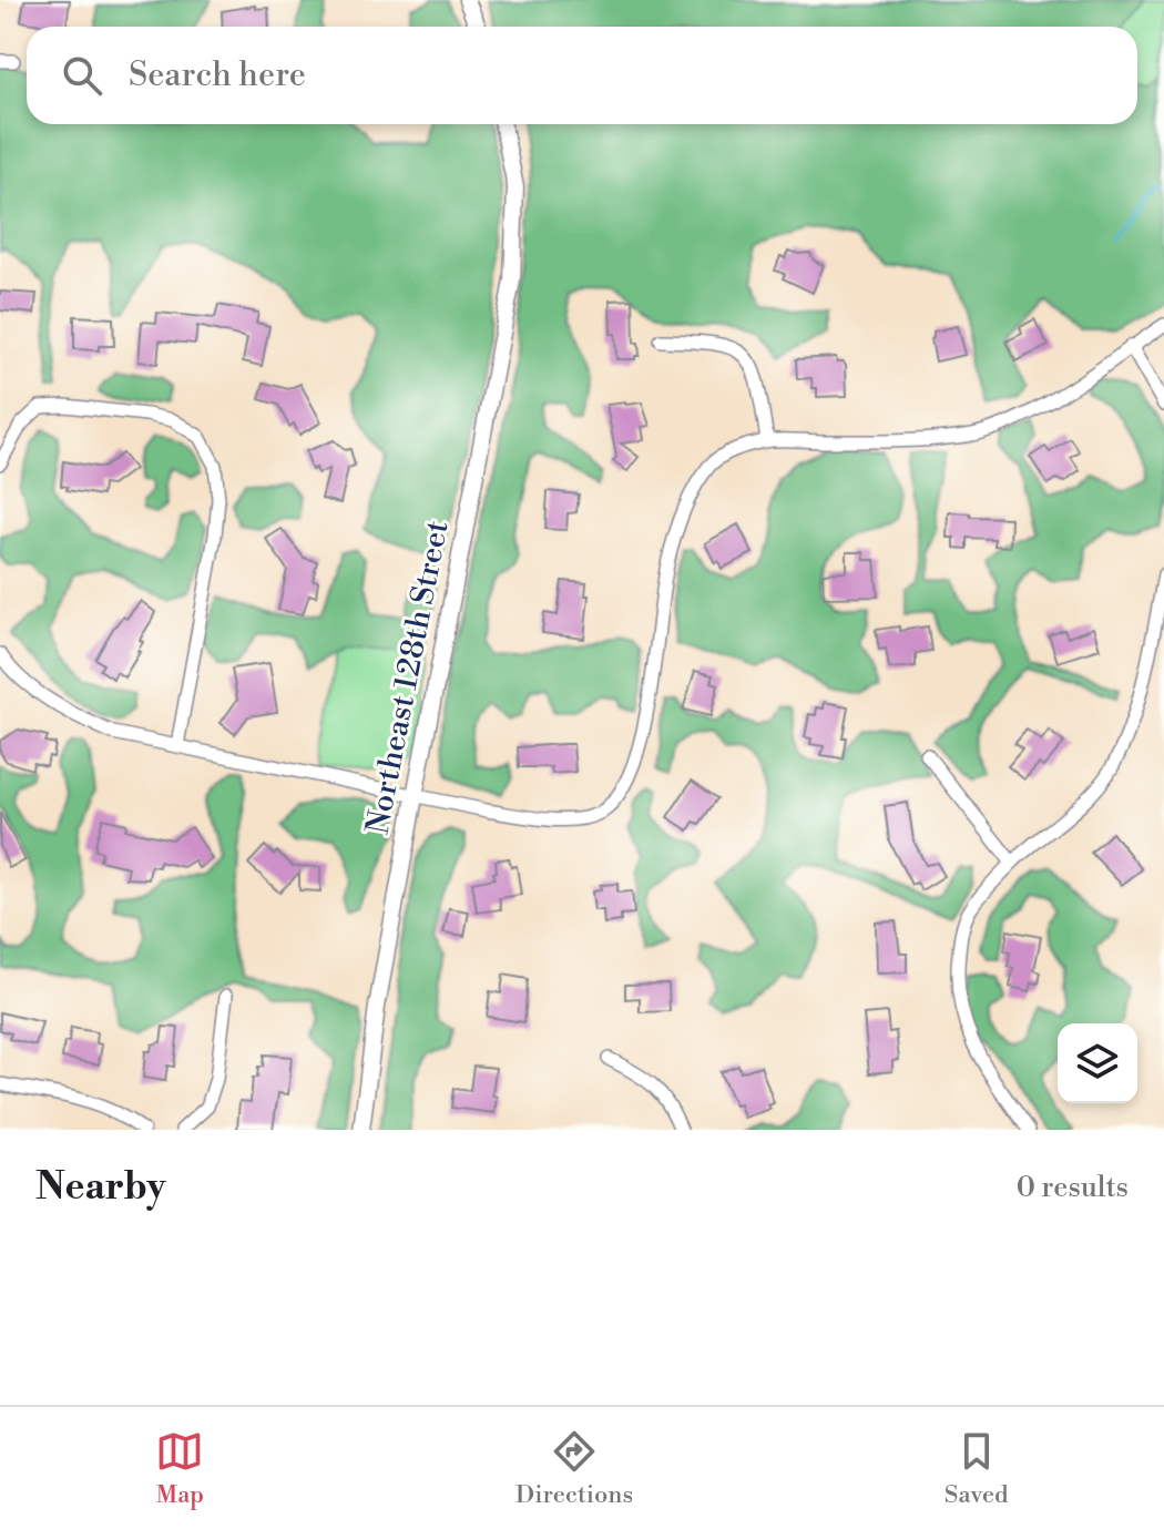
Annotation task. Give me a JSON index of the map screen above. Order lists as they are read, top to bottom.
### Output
{
  "streets": {
    "street": ["Northeast 128th Street"]
  },
  "page": {
    "search": "Search here",
    "heading": ["Nearby", "0 results"],
    "nav": ["Map", "Directions", "Saved"]
  }
}
